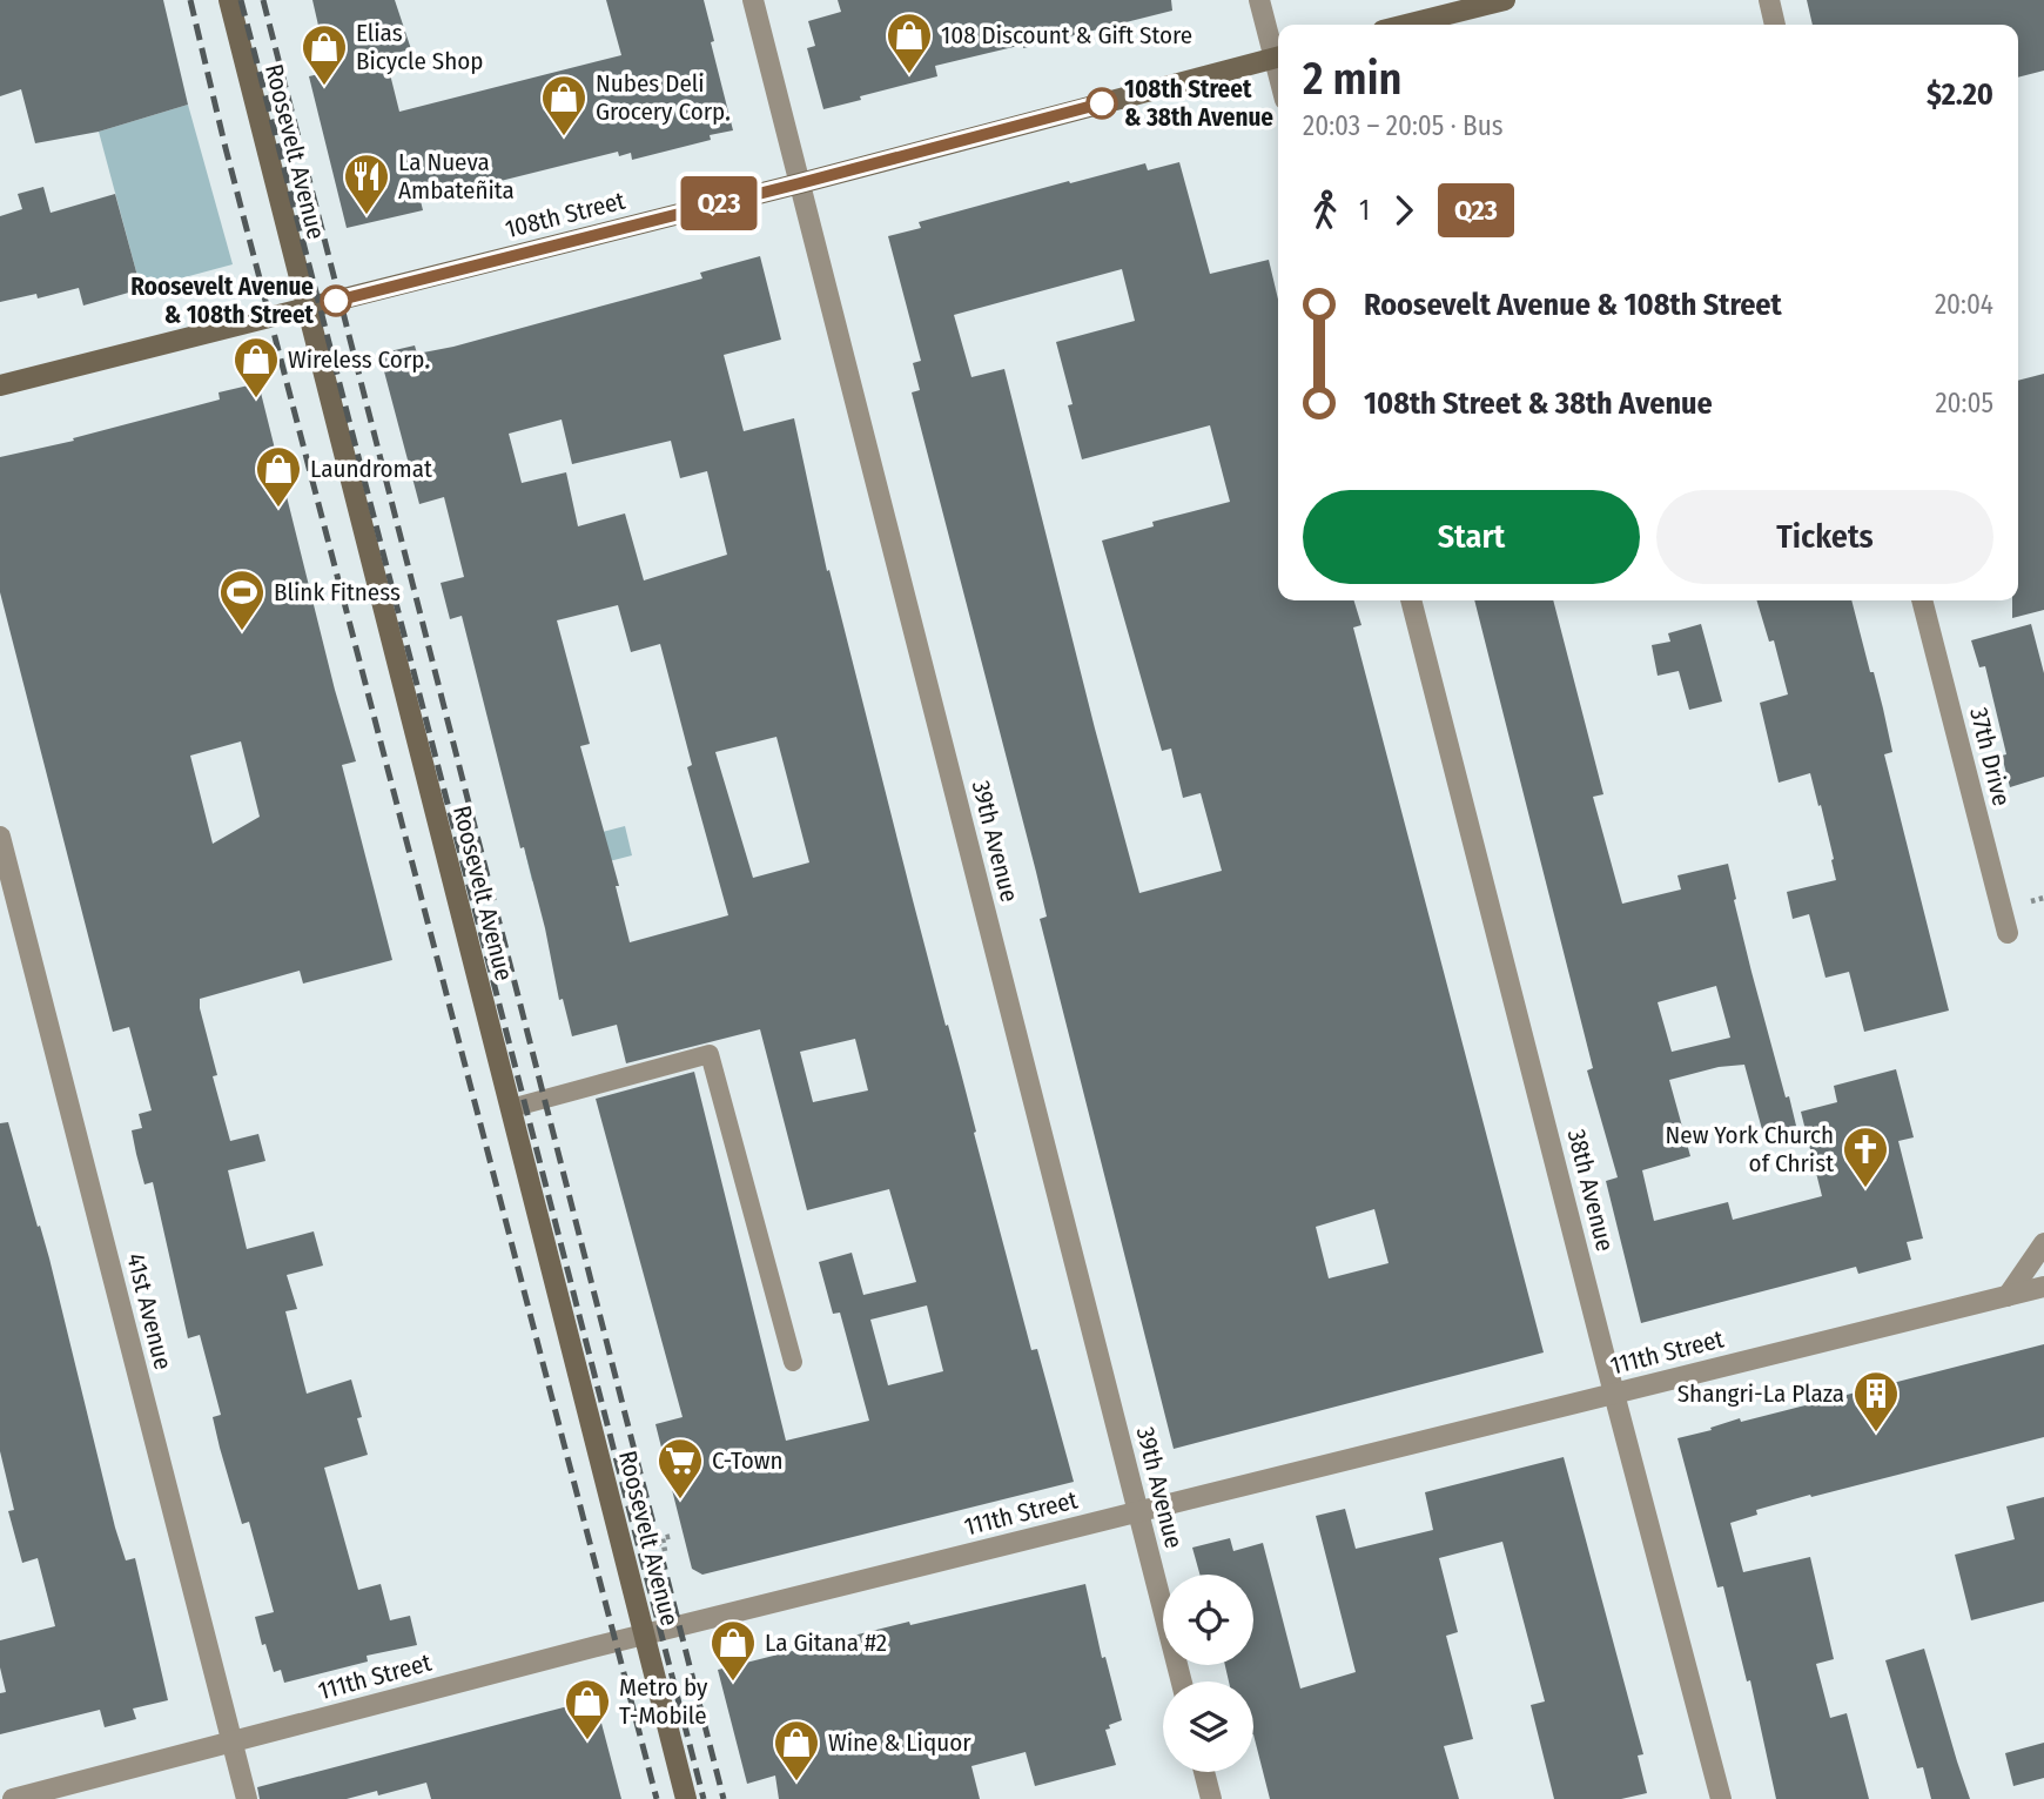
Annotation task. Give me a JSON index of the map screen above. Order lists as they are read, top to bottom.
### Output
{
  "streets": {
    "main road": ["Roosevelt Avenue", "108th Street"],
    "street": [
      "37th Drive",
      "39th Avenue",
      "38th Avenue",
      "41st Avenue",
      "111th Street"
    ]
  },
  "crossings": [
    ["Roosevelt Avenue", "108th Street"],
    ["Roosevelt Avenue", "111th Street"],
    ["108th Street", "39th Avenue"],
    ["39th Avenue", "111th Street"],
    ["38th Avenue", "111th Street"],
    ["41st Avenue", "111th Street"]
  ],
  "places": {
    "shop": [
      "108 Discount & Gift Store",
      "Elias Bicycle Shop",
      "Nubes Deli Grocery Corp.",
      "Wireless Corp.",
      "Laundromat",
      "La Gitana #2",
      "Metro by T-Mobile",
      "Wine & Liquor"
    ],
    "other": ["108th Street & 38th Avenue", "Roosevelt Avenue & 108th Street"],
    "restaurant": ["La Nueva Ambateñita"],
    "sports": ["Blink Fitness"],
    "church": ["New York Church of Christ"],
    "building": ["Shangri-La Plaza"],
    "supermarket": ["C-Town"]
  },
  "lines": ["bus line Q23"],
  "page": {
    "on_map": "Q23",
    "heading": ["2 min", "20:03 – 20:05 · Bus", "$2.20"],
    "legs": ["1", "Q23"],
    "list": [
      {
        "name": "Roosevelt Avenue & 108th Street",
        "value": "20:04"
      },
      {
        "name": "108th Street & 38th Avenue",
        "value": "20:05"
      }
    ],
    "buttons": ["Start", "Tickets"]
  }
}
